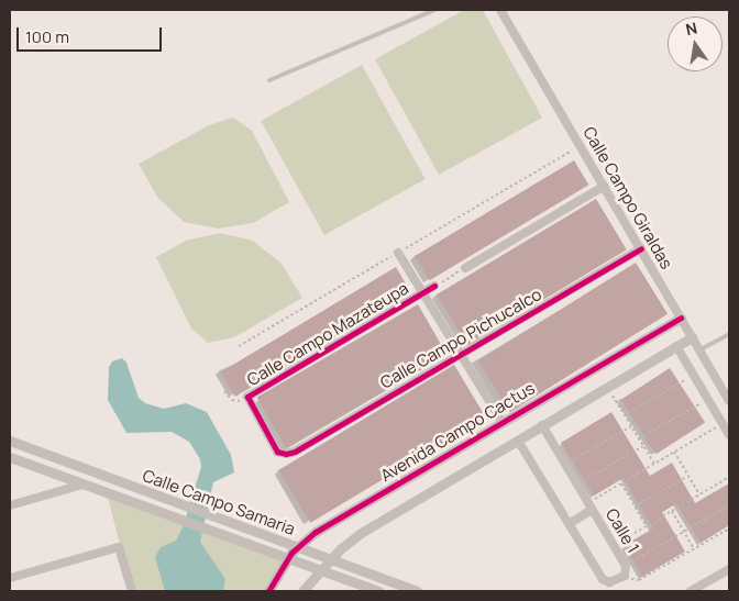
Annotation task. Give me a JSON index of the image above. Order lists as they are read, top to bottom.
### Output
{
  "streets": {
    "street": [
      "Calle Campo Giraldas",
      "Calle Campo Mazateupa",
      "Calle Campo Pichucalco",
      "Avenida Campo Cactus",
      "Calle Campo Samaria",
      "Calle 1"
    ]
  },
  "crossings": [
    ["Calle Campo Giraldas", "Calle Campo Pichucalco"],
    ["Calle Campo Giraldas", "Avenida Campo Cactus"],
    ["Calle Campo Mazateupa", "Calle Campo Pichucalco"],
    ["Avenida Campo Cactus", "Calle Campo Samaria"]
  ],
  "scale_bar": "100 m",
  "north": "top"
}
